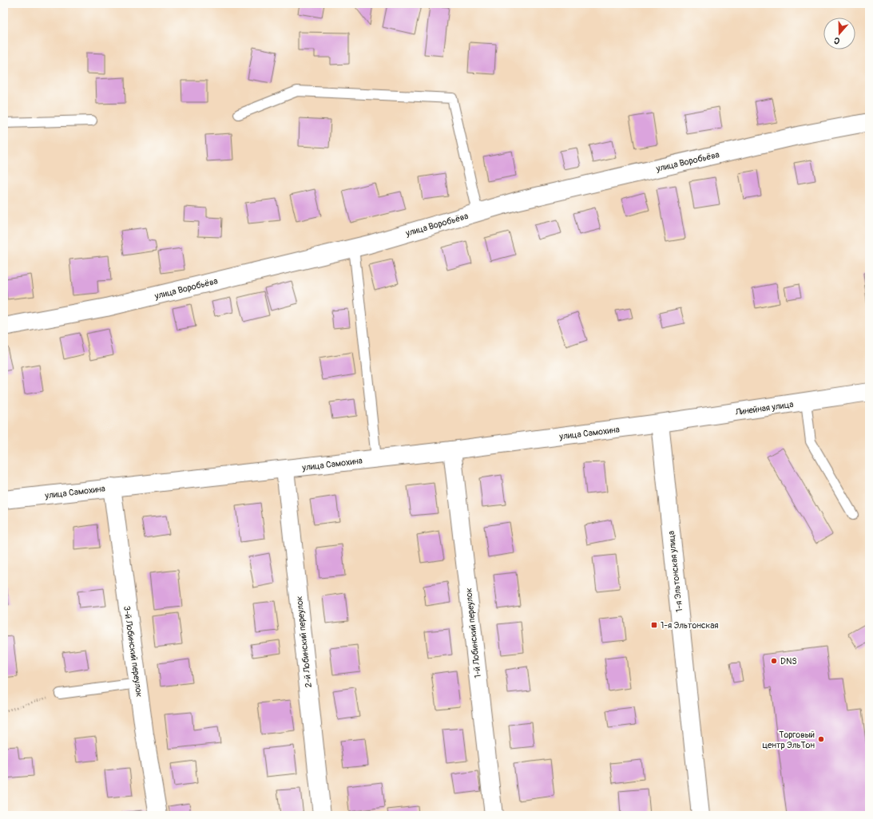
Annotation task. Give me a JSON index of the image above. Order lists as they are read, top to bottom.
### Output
{
  "streets": {
    "street": [
      "улица Воробьёва",
      "Линейная улица",
      "улица Самохина",
      "1-я Эльтонская улица",
      "1-й Лобинский переулок",
      "2-й Лобинский переулок",
      "3-й Лобинский переулок"
    ]
  },
  "crossings": [
    ["Линейная улица", "улица Самохина"],
    ["Линейная улица", "1-я Эльтонская улица"],
    ["улица Самохина", "1-я Эльтонская улица"],
    ["улица Самохина", "1-й Лобинский переулок"],
    ["улица Самохина", "2-й Лобинский переулок"],
    ["улица Самохина", "3-й Лобинский переулок"]
  ],
  "places": {
    "transit": ["1-я Эльтонская"],
    "other": ["DNS", "Торговый центр ЭльТон"]
  },
  "north": "bottom"
}
